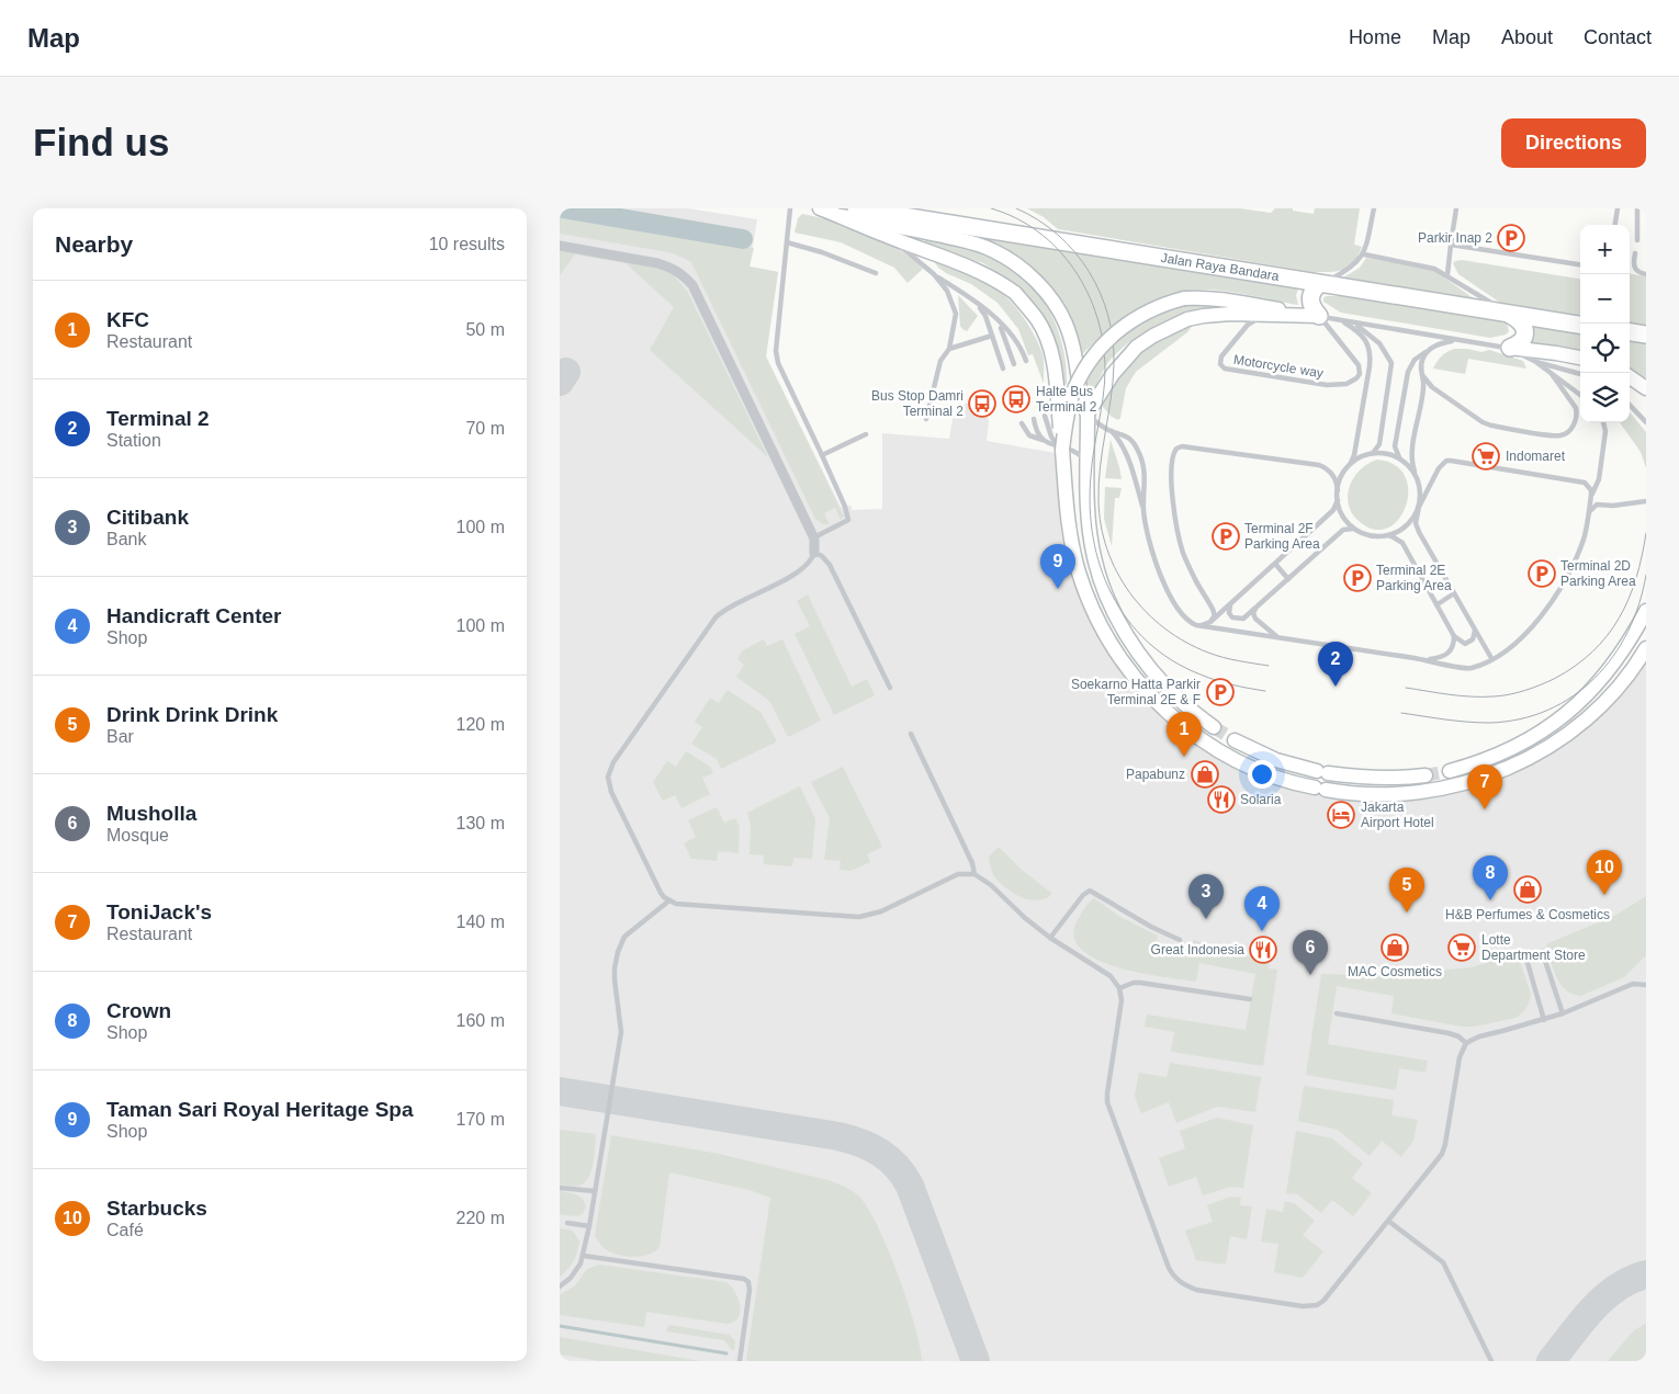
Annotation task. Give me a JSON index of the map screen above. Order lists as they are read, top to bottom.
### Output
{
  "streets": {
    "main road": ["Jalan Raya Bandara"],
    "lane": ["Motorcycle way"]
  },
  "places": {
    "parking": [
      "Parkir Inap 2",
      "Terminal 2F Parking Area",
      "Terminal 2D Parking Area",
      "Terminal 2E Parking Area",
      "Soekarno Hatta Parkir Terminal 2E & F"
    ],
    "bus stop": ["Halte Bus Terminal 2", "Bus Stop Damri Terminal 2"],
    "supermarket": ["Indomaret", "Lotte Department Store"],
    "shop": ["Papabunz", "H&B Perfumes & Cosmetics", "MAC Cosmetics"],
    "restaurant": ["Solaria", "Great Indonesia"],
    "hotel": ["Jakarta Airport Hotel"]
  },
  "page": {
    "header": "Map",
    "nav": [
      "Home",
      "Map",
      "About",
      "Contact"
    ],
    "buttons": "Directions",
    "title": "Find us",
    "heading": ["Nearby", "10 results"],
    "map_buttons": ["+", "−"],
    "list": [
      {
        "mark": "1",
        "name": "KFC",
        "note": "Restaurant",
        "value": "50 m"
      },
      {
        "mark": "2",
        "name": "Terminal 2",
        "note": "Station",
        "value": "70 m"
      },
      {
        "mark": "3",
        "name": "Citibank",
        "note": "Bank",
        "value": "100 m"
      },
      {
        "mark": "4",
        "name": "Handicraft Center",
        "note": "Shop",
        "value": "100 m"
      },
      {
        "mark": "5",
        "name": "Drink Drink Drink",
        "note": "Bar",
        "value": "120 m"
      },
      {
        "mark": "6",
        "name": "Musholla",
        "note": "Mosque",
        "value": "130 m"
      },
      {
        "mark": "7",
        "name": "ToniJack's",
        "note": "Restaurant",
        "value": "140 m"
      },
      {
        "mark": "8",
        "name": "Crown",
        "note": "Shop",
        "value": "160 m"
      },
      {
        "mark": "9",
        "name": "Taman Sari Royal Heritage Spa",
        "note": "Shop",
        "value": "170 m"
      },
      {
        "mark": "10",
        "name": "Starbucks",
        "note": "Café",
        "value": "220 m"
      }
    ],
    "pins": [
      "9",
      "2",
      "1",
      "7",
      "10",
      "8",
      "5",
      "3",
      "4",
      "6"
    ]
  }
}
